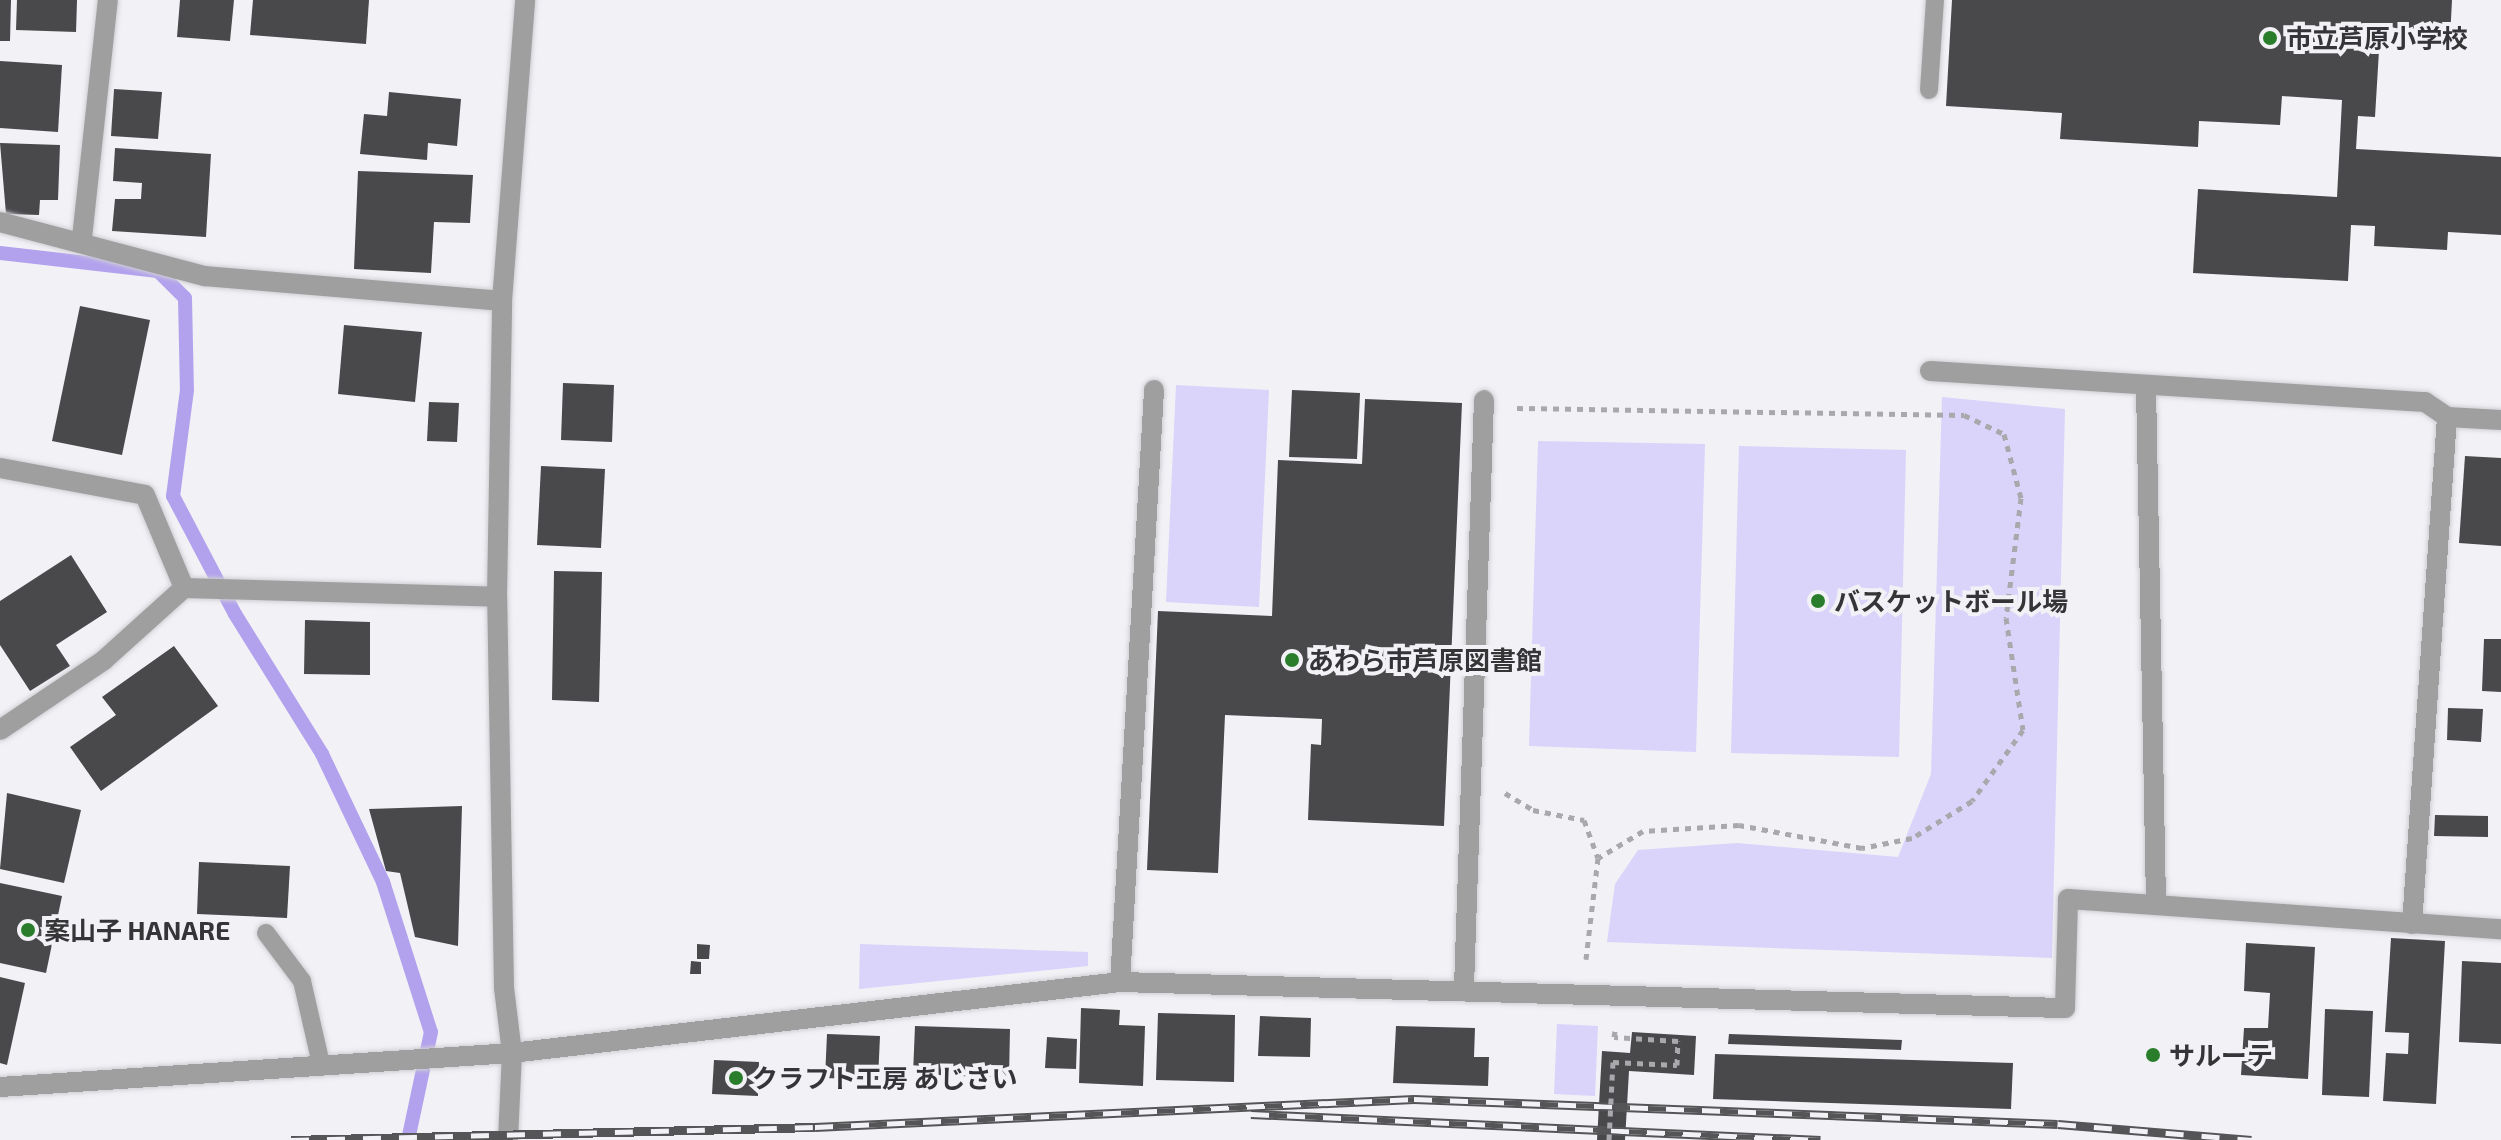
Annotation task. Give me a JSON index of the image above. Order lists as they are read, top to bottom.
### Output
{
  "places": [
    "市立芦原小学校",
    "バスケットボール場",
    "あわら市芦原図書館",
    "案山子 HANARE",
    "サルーテ",
    "クラフト工房 あじさい"
  ]
}
